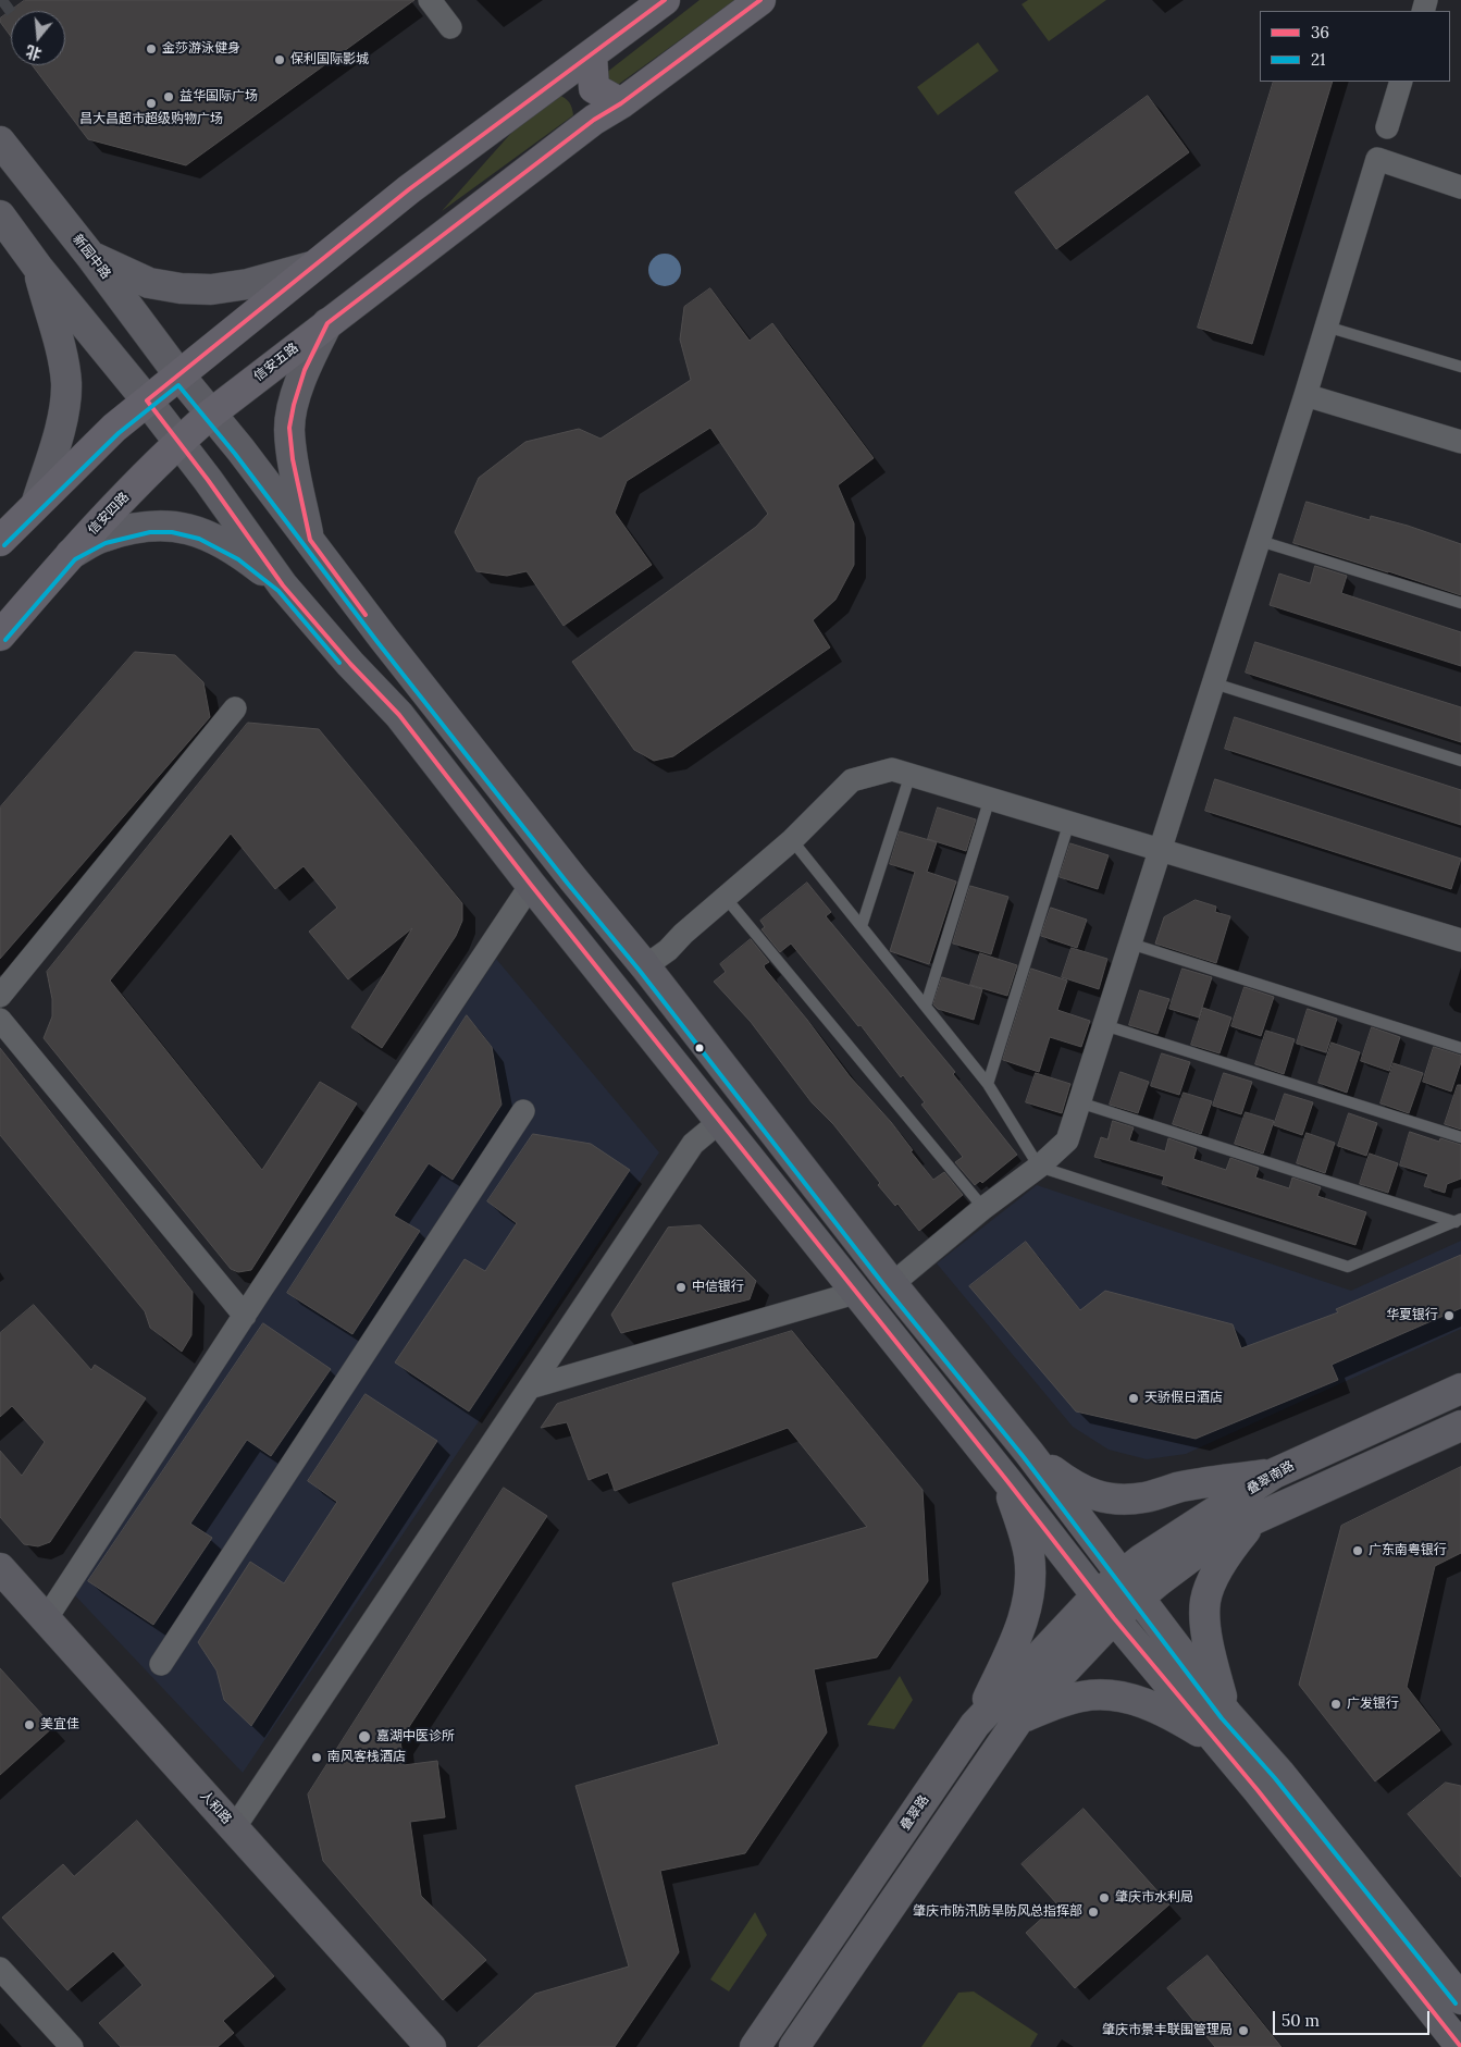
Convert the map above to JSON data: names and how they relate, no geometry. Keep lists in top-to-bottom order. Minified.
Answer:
{"streets":{"main road":["新园中路","信安五路","信安四路","叠翠南路","人和路","叠翠路"]},"crossings":[["新园中路","信安五路"],["信安五路","信安四路"],["叠翠南路","叠翠路"]],"places":["金莎游泳健身","保利国际影城","益华国际广场","昌大昌超市超级购物广场","中信银行","华夏银行","天骄假日酒店","广东南粤银行","广发银行","美宜佳","嘉湖中医诊所","南风客栈酒店","肇庆市水利局","肇庆市防汛防旱防风总指挥部","肇庆市景丰联围管理局"],"lines":["transit line 36","transit line 21"],"legend":["36","21"],"scale_bar":"50 m","north":"bottom"}
